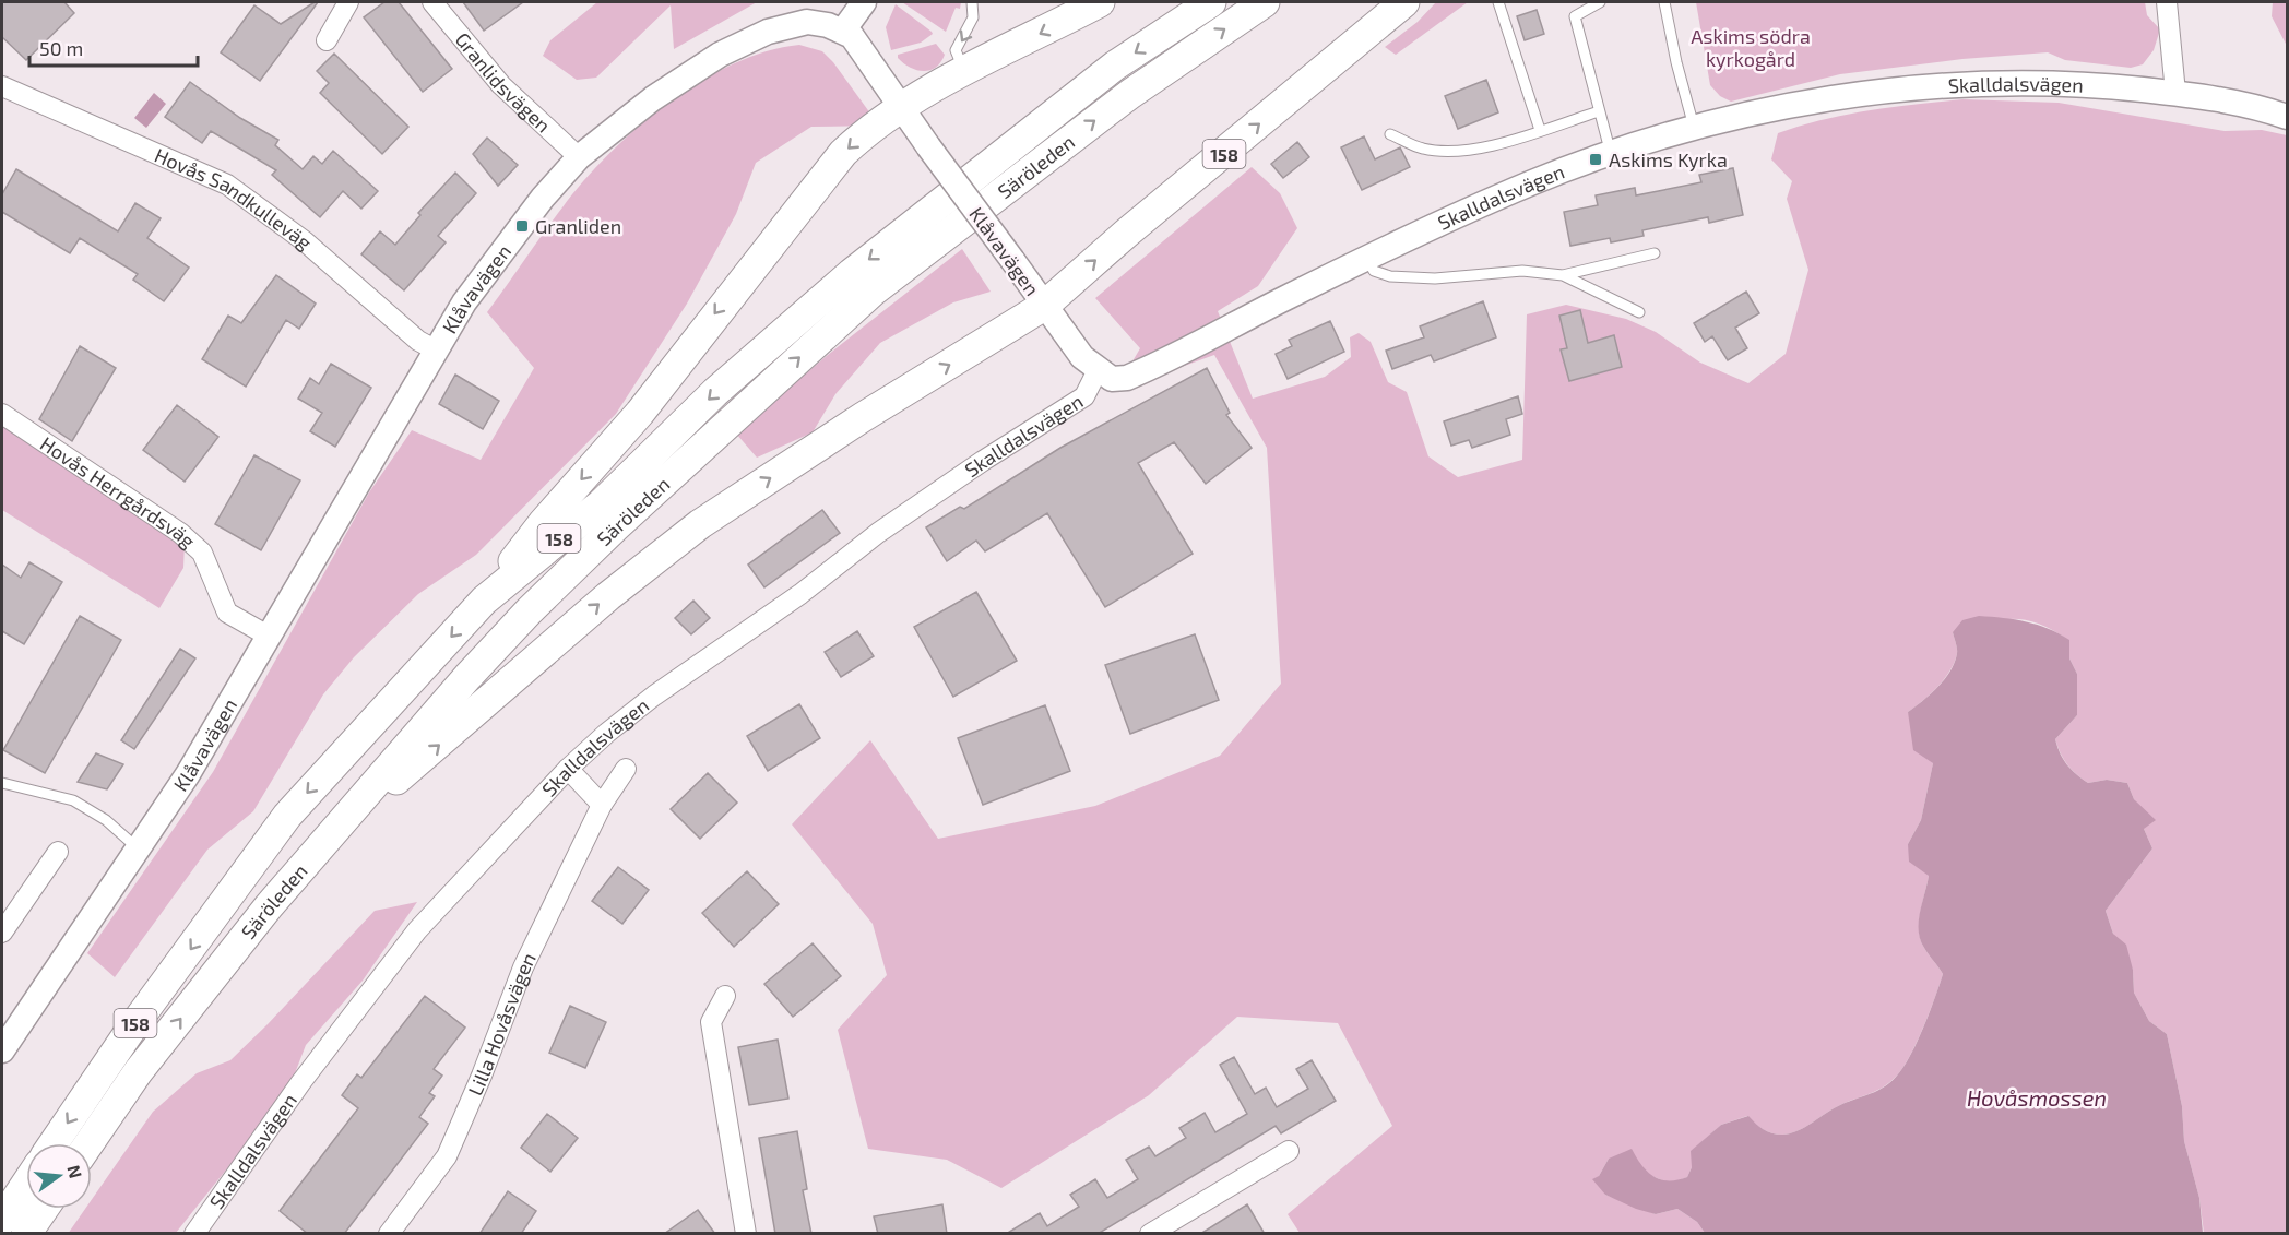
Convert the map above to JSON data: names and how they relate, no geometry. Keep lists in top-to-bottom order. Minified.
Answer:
{"streets":{"main road":["158","Säröleden"],"street":["Granlidsvägen","Skalldalsvägen","Hovås Sandkulleväg","Klåvavägen","Hovås Herrgårdsväg","Lilla Hovåsvägen"]},"crossings":[["Granlidsvägen","Klåvavägen"],["Skalldalsvägen","Klåvavägen"],["158","Säröleden"],["158","Klåvavägen"],["Hovås Sandkulleväg","Klåvavägen"],["Klåvavägen","Hovås Herrgårdsväg"]],"water":["Hovåsmossen"],"parks":["Askims södra kyrkogård"],"places":{"transit":["Askims Kyrka","Granliden"]},"scale_bar":"50 m","north":"right"}
